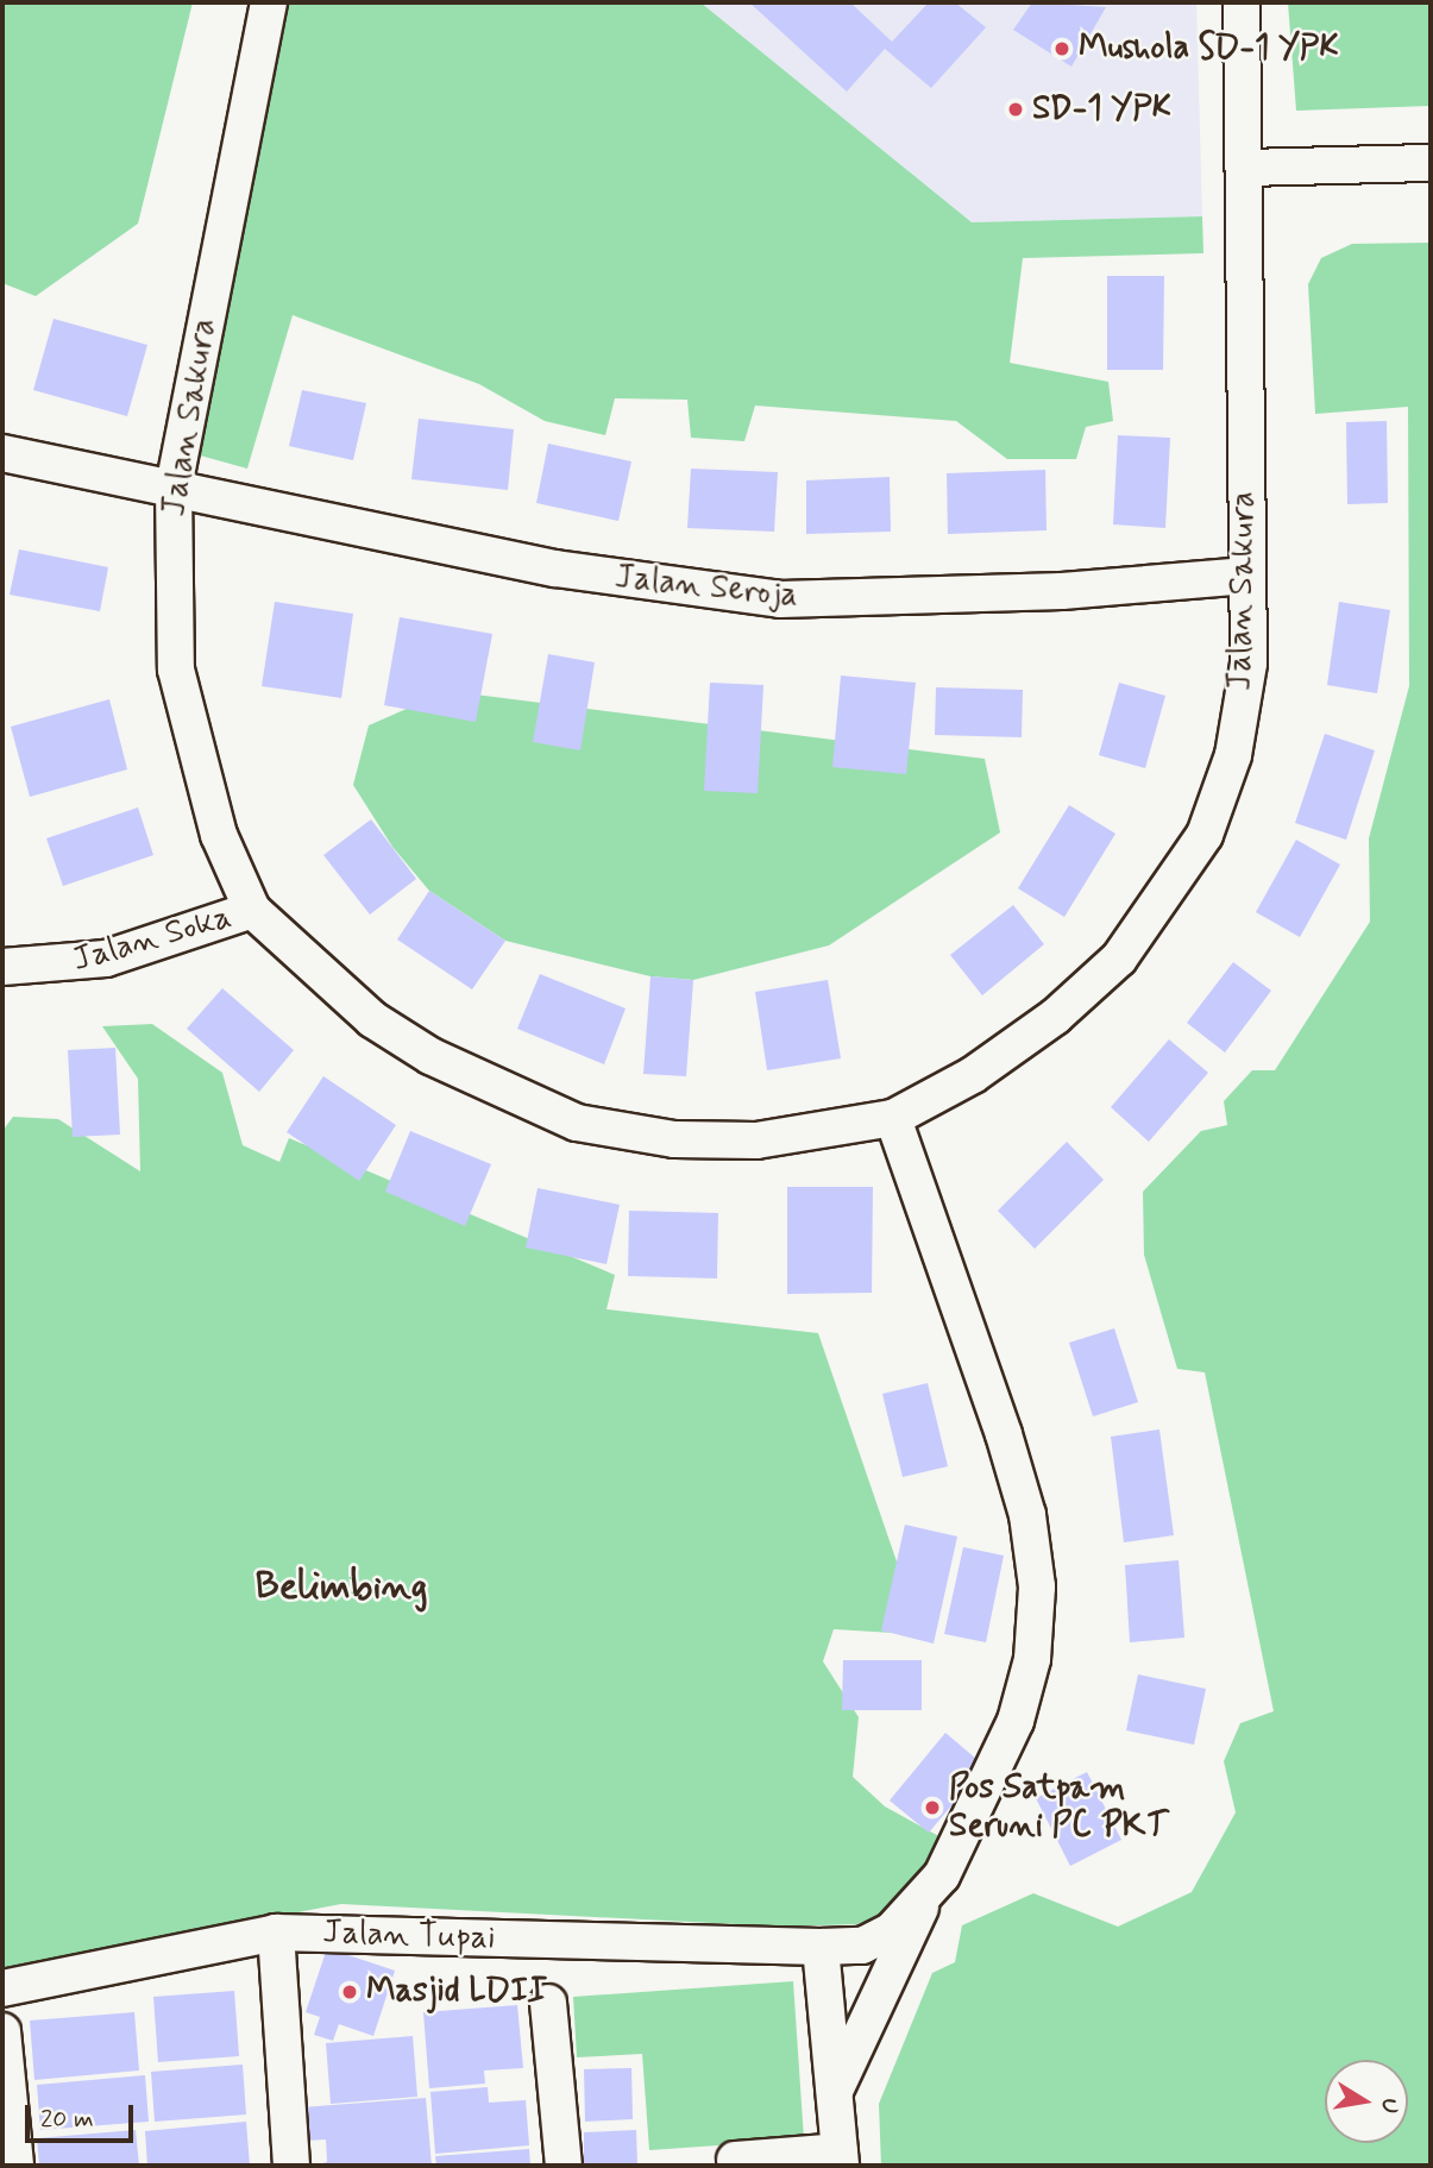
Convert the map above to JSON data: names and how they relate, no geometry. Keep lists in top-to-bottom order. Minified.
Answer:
{"streets":{"street":["Jalan Sakura","Jalan Seroja","Jalan Soka","Jalan Tupai"]},"crossings":[["Jalan Sakura","Jalan Seroja"],["Jalan Sakura","Jalan Soka"]],"districts":["Belimbing"],"places":["Mushola SD-1 YPK","SD-1 YPK","Pos Satpam Seruni PC PKT","Masjid LDII"],"scale_bar":"20 m","north":"right"}
